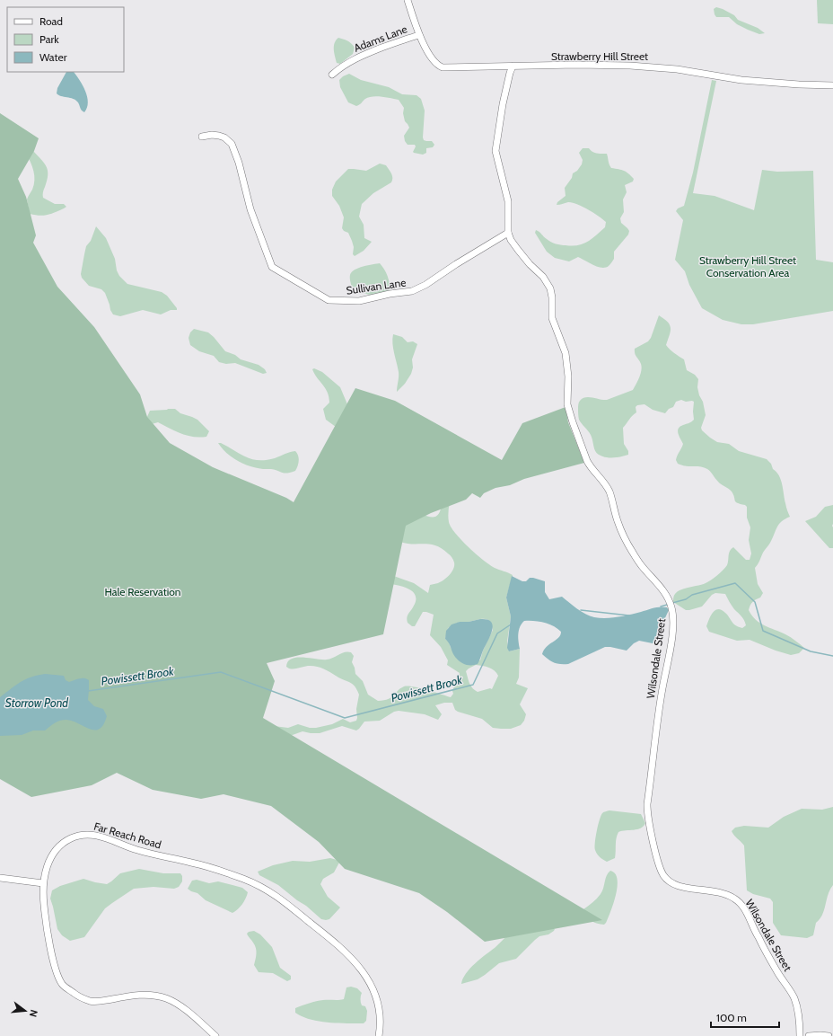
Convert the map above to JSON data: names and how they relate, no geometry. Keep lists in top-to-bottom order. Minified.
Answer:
{"streets":{"street":["Adams Lane","Strawberry Hill Street","Sullivan Lane","Wilsondale Street","Far Reach Road"]},"crossings":[["Adams Lane","Strawberry Hill Street"],["Strawberry Hill Street","Wilsondale Street"],["Sullivan Lane","Wilsondale Street"]],"water":["Powissett Brook","Storrow Pond"],"parks":["Strawberry Hill Street Conservation Area","Hale Reservation"],"legend":["Road","Park","Water"],"scale_bar":"100 m","north":"right"}
